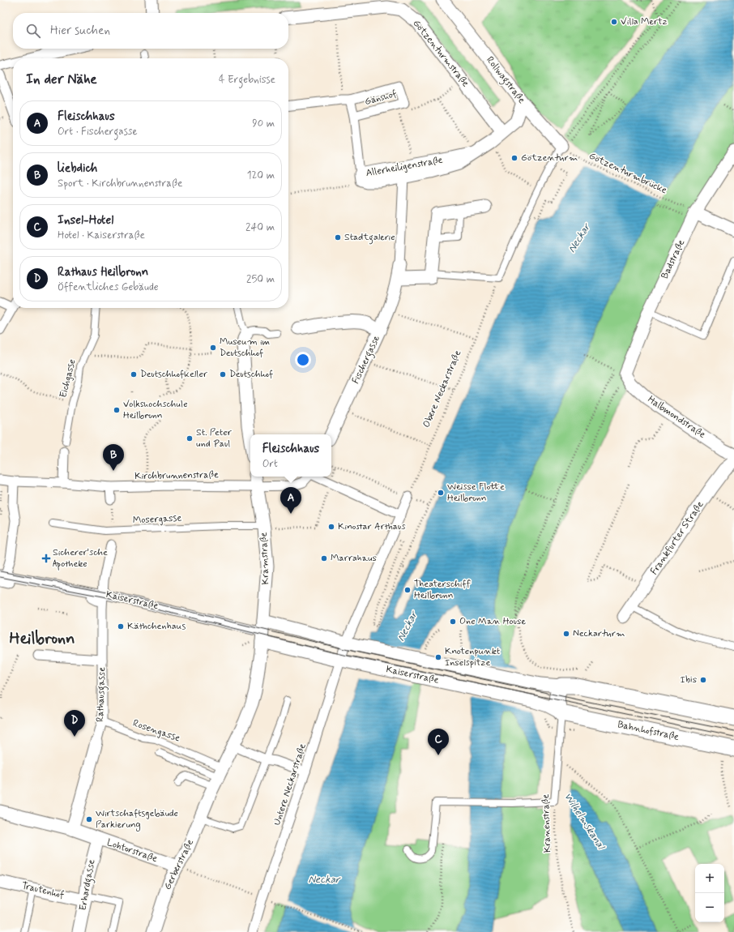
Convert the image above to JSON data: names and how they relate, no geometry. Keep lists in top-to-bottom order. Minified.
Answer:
{"streets":{"street":["Götzenturmstraße","Rollwagstraße","Gänshof","Allerheiligenstraße","Badstraße","Fischergasse","Halbmondstraße","Kirchbrunnenstraße","Frankfurter Straße","Kramstraße","Kaiserstraße","Rathausgasse","Bahnhofstraße","Untere Neckarstraße","Lohtorstraße","Gerberstraße","Erhardgasse","Trautenhof"],"lane":["Eichgasse","Mosergasse","Rosengasse","Kranenstraße"],"path":["Götzenturmbrücke","Obere Neckarstraße"]},"crossings":[["Götzenturmstraße","Allerheiligenstraße"],["Rollwagstraße","Allerheiligenstraße"],["Allerheiligenstraße","Fischergasse"],["Badstraße","Halbmondstraße"],["Kirchbrunnenstraße","Kramstraße"],["Mosergasse","Kramstraße"],["Kramstraße","Kaiserstraße"],["Kramstraße","Gerberstraße"],["Kaiserstraße","Rathausgasse"],["Kaiserstraße","Bahnhofstraße"],["Kaiserstraße","Untere Neckarstraße"],["Kaiserstraße","Kranenstraße"],["Kaiserstraße","Gerberstraße"],["Rathausgasse","Rosengasse"],["Rathausgasse","Lohtorstraße"],["Rosengasse","Gerberstraße"],["Bahnhofstraße","Kranenstraße"],["Lohtorstraße","Gerberstraße"],["Lohtorstraße","Erhardgasse"],["Erhardgasse","Trautenhof"]],"districts":["Heilbronn"],"water":["Neckar","Wilhelmskanal"],"places":{"other":["Villa Mertz","Götzenturm","Stadtgalerie","Museum im Deutschhof","Deutschhofkeller","Deutschhof","Volkshochschule Heilbronn","St. Peter und Paul","Weisse Flotte Heilbronn","Kinostar Arthaus","Marrahaus","Theaterschiff Heilbronn","One Man House","Käthchenhaus","Neckarturm","Knotenpunkt Inselspitze","Ibis","Wirtschaftsgebäude Parkierung"],"health":["Sicherer'sche Apotheke"]},"page":{"search":"Hier suchen","heading":["In der Nähe","4 Ergebnisse"],"list":[{"mark":"A","name":"Fleischhaus","note":"Ort · Fischergasse","value":"90 m"},{"mark":"B","name":"liebdich","note":"Sport · Kirchbrunnenstraße","value":"120 m"},{"mark":"C","name":"Insel-Hotel","note":"Hotel · Kaiserstraße","value":"240 m"},{"mark":"D","name":"Rathaus Heilbronn","note":"Öffentliches Gebäude","value":"250 m"}],"popup":["Fleischhaus","Ort"],"pins":["B","A","D","C"],"map_buttons":["+","−"]}}
